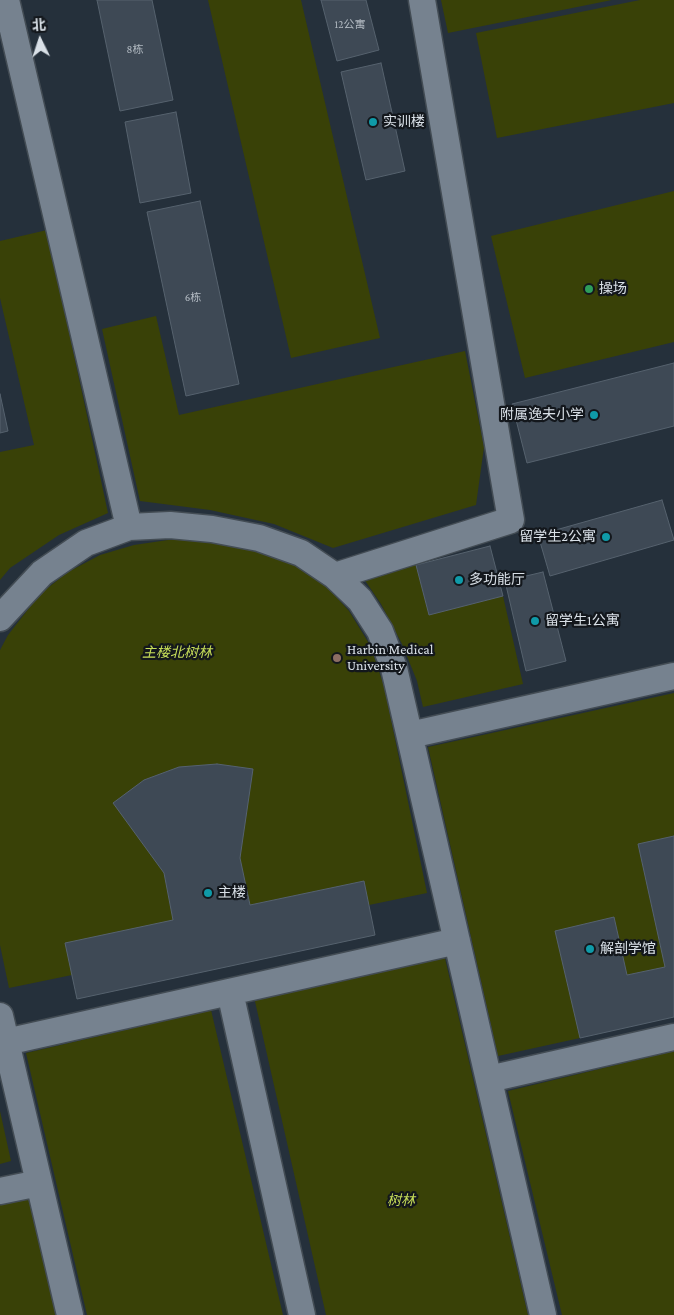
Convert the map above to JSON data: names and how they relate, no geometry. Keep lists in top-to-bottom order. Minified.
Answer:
{"parks":["主楼北树林","树林"],"places":["实训楼","操场","附属逸夫小学","留学生2公寓","多功能厅","留学生1公寓","Harbin Medical University","主楼","解剖学馆"],"house_numbers":["12公寓","8栋","6栋"],"north":"top"}
